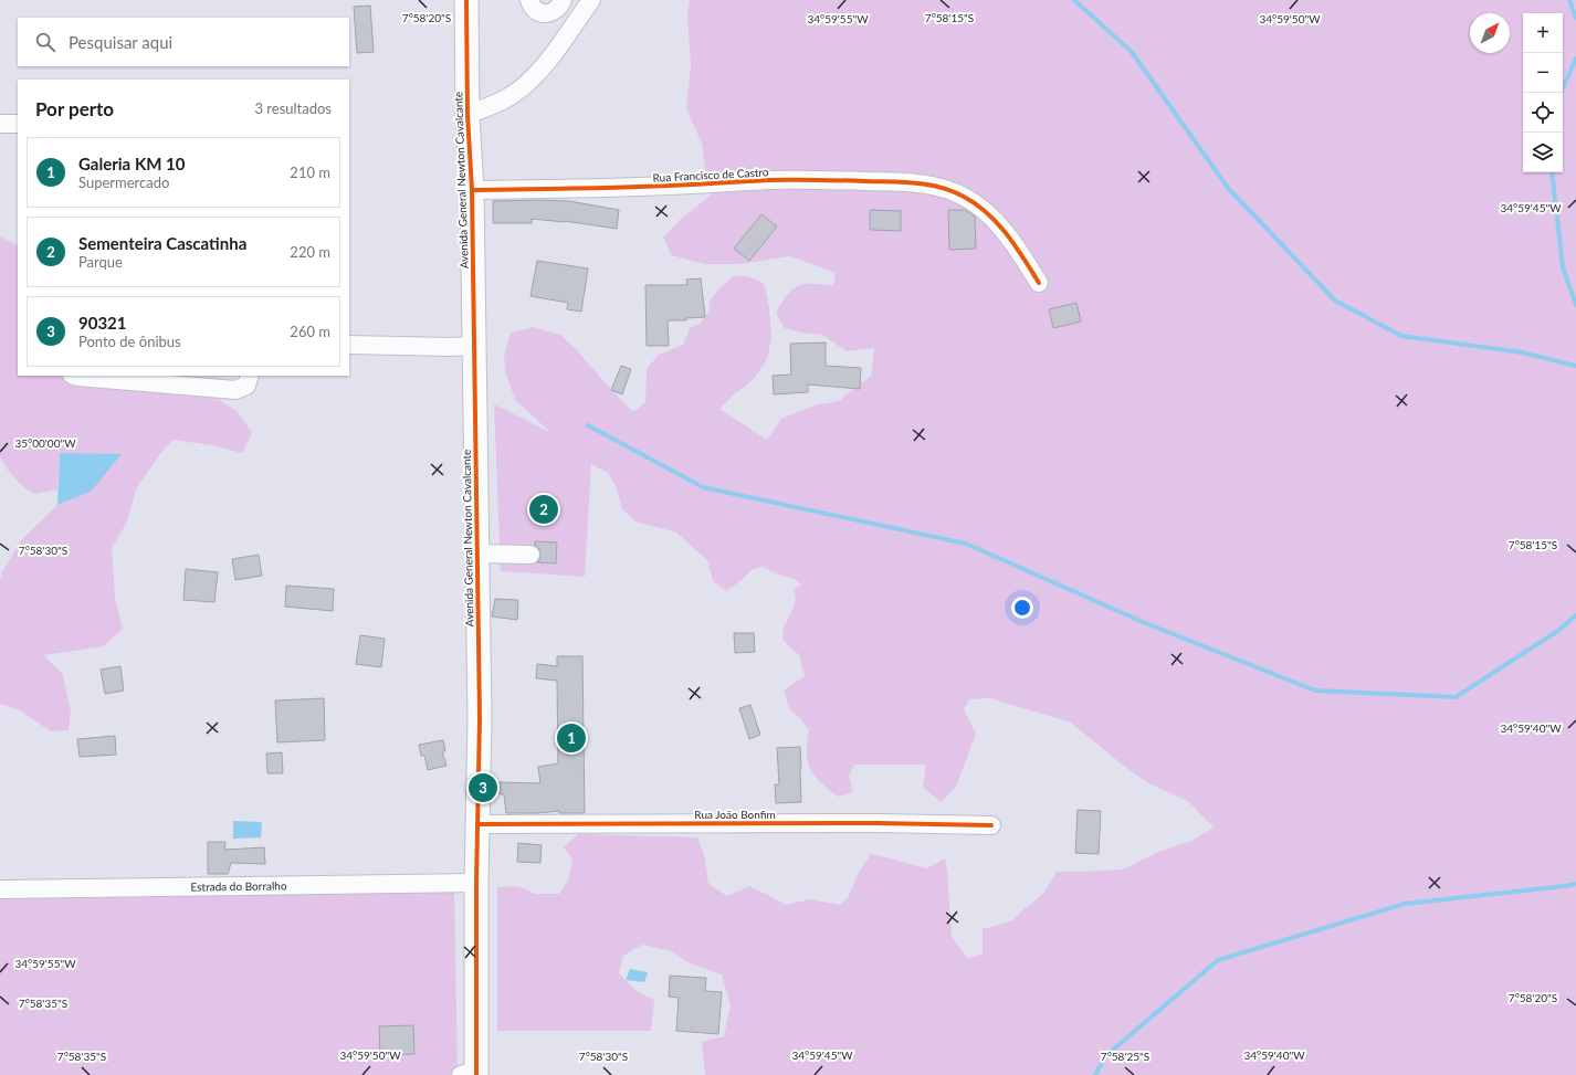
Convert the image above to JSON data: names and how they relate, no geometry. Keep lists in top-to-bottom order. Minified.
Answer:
{"streets":{"main road":["Avenida General Newton Cavalcante"],"street":["Rua Francisco de Castro","Rua João Bonfim","Estrada do Borralho"]},"crossings":[["Rua Francisco de Castro","Avenida General Newton Cavalcante"],["Avenida General Newton Cavalcante","Rua João Bonfim"],["Avenida General Newton Cavalcante","Estrada do Borralho"]],"north":"top right","page":{"map_buttons":["+","−"],"search":"Pesquisar aqui","heading":["Por perto","3 resultados"],"list":[{"mark":"1","name":"Galeria KM 10","note":"Supermercado","value":"210 m"},{"mark":"2","name":"Sementeira Cascatinha","note":"Parque","value":"220 m"},{"mark":"3","name":"90321","note":"Ponto de ônibus","value":"260 m"}],"pins":["2","1","3"]},"coordinates":["7°58'20\"S","7°58'15\"S","34°59'55\"W","34°59'50\"W","34°59'45\"W","35°00'00\"W","7°58'30\"S","34°59'40\"W","7°58'35\"S","7°58'25\"S"]}
